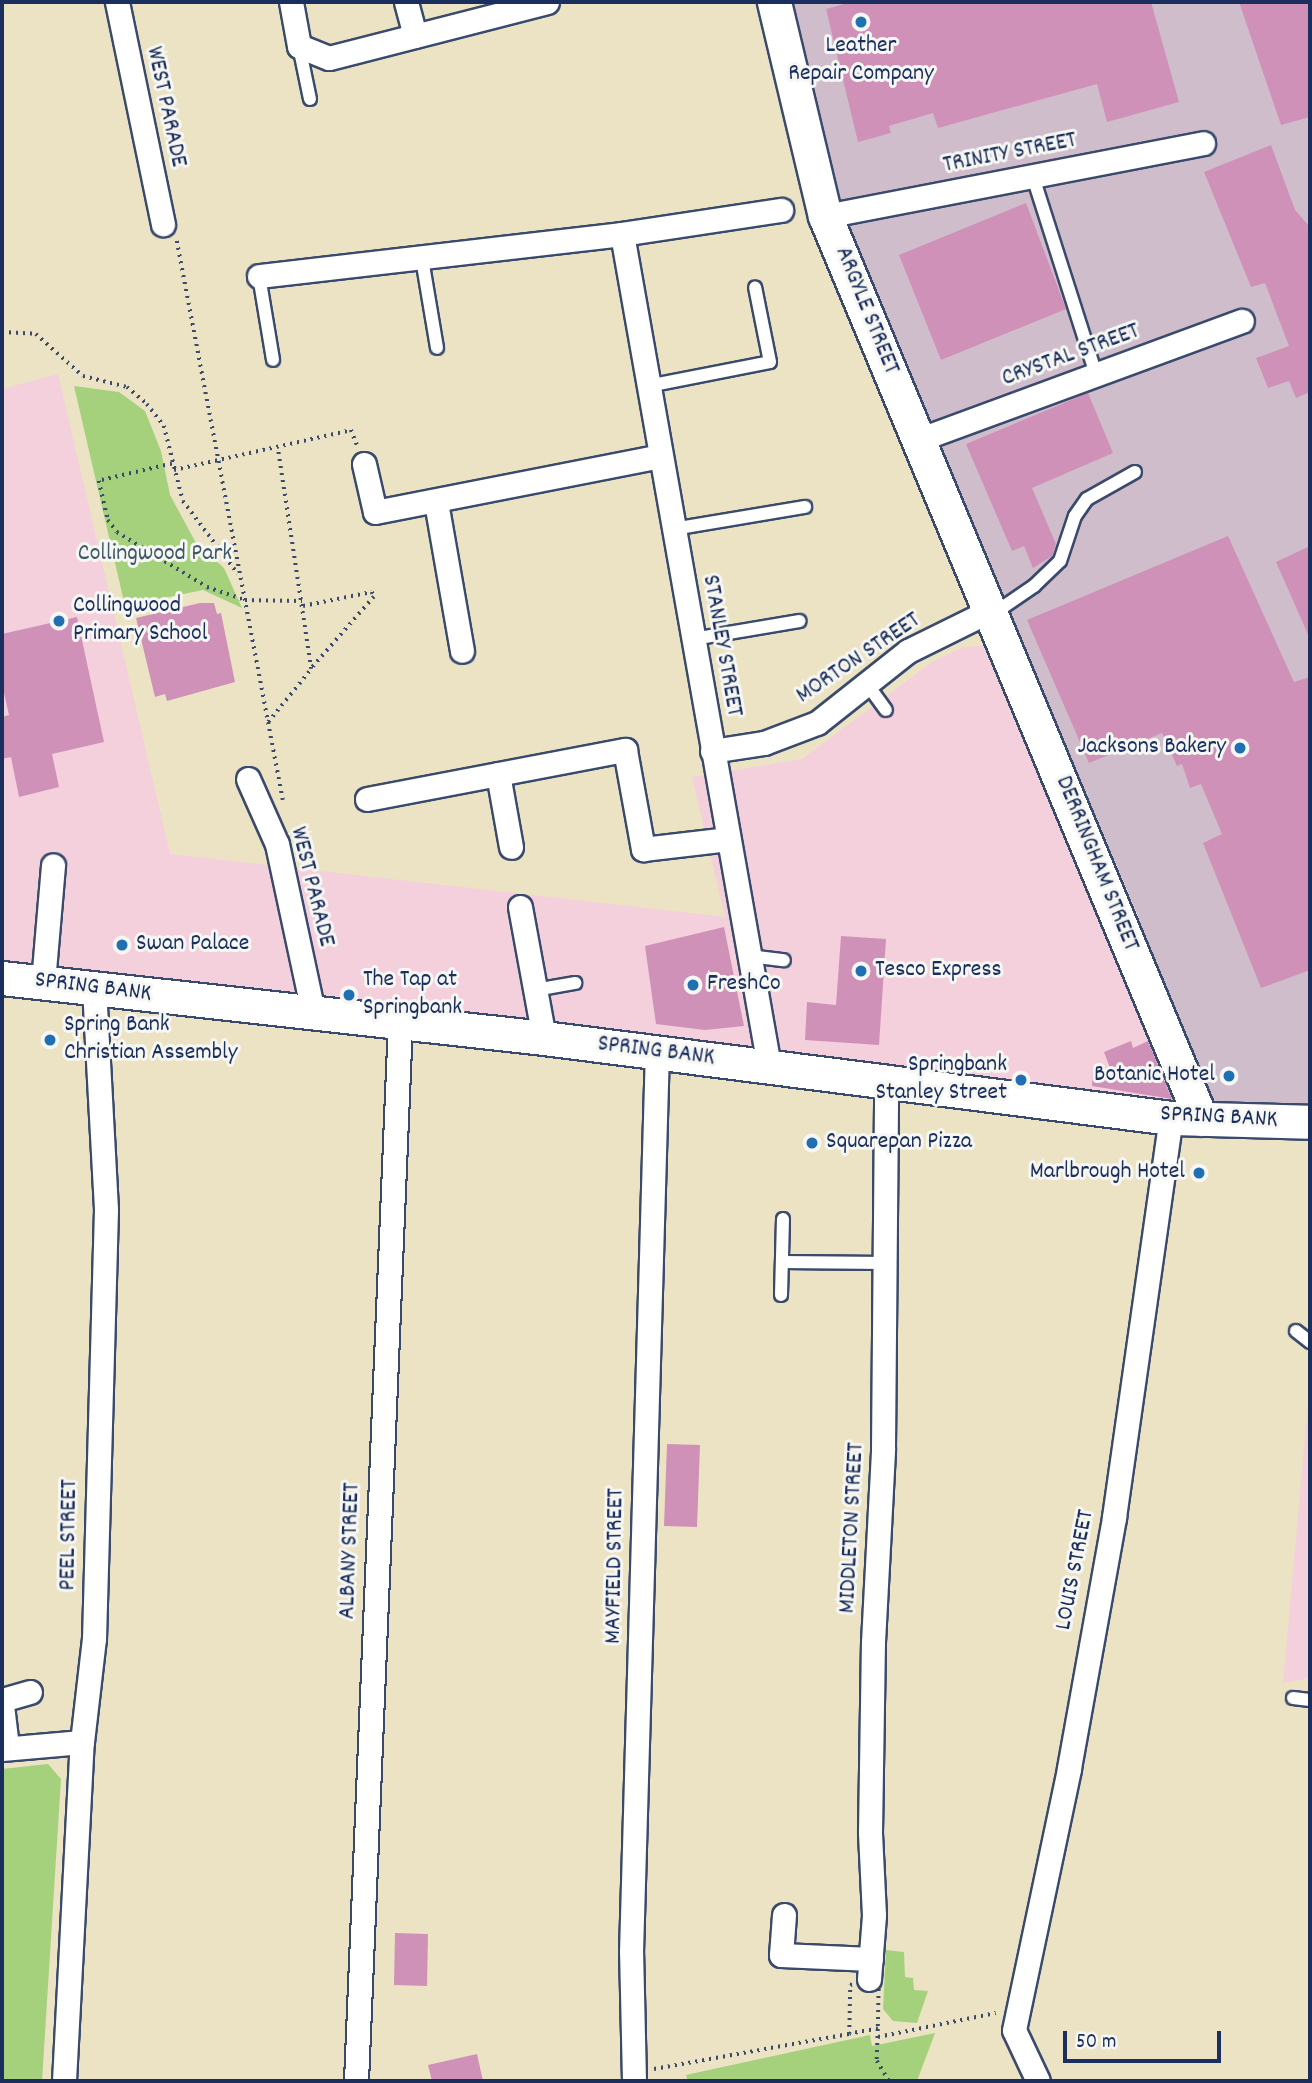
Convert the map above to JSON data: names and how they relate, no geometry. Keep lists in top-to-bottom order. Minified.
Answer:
{"streets":{"street":["WEST PARADE","TRINITY STREET","ARGYLE STREET","CRYSTAL STREET","STANLEY STREET","MORTON STREET","DERRINGHAM STREET","SPRING BANK","MIDDLETON STREET","PEEL STREET","ALBANY STREET","MAYFIELD STREET","LOUIS STREET"]},"crossings":[["WEST PARADE","SPRING BANK"],["TRINITY STREET","ARGYLE STREET"],["ARGYLE STREET","CRYSTAL STREET"],["ARGYLE STREET","MORTON STREET"],["ARGYLE STREET","DERRINGHAM STREET"],["STANLEY STREET","MORTON STREET"],["STANLEY STREET","SPRING BANK"],["MORTON STREET","DERRINGHAM STREET"],["DERRINGHAM STREET","SPRING BANK"],["DERRINGHAM STREET","LOUIS STREET"],["SPRING BANK","MIDDLETON STREET"],["SPRING BANK","PEEL STREET"],["SPRING BANK","ALBANY STREET"],["SPRING BANK","MAYFIELD STREET"],["SPRING BANK","LOUIS STREET"]],"parks":["Collingwood Park"],"places":["Leather Repair Company","Collingwood Primary School","Jacksons Bakery","Swan Palace","Tesco Express","FreshCo","The Tap at Springbank","Spring Bank Christian Assembly","Botanic Hotel","Springbank Stanley Street","Squarepan Pizza","Marlbrough Hotel"],"scale_bar":"50 m"}
